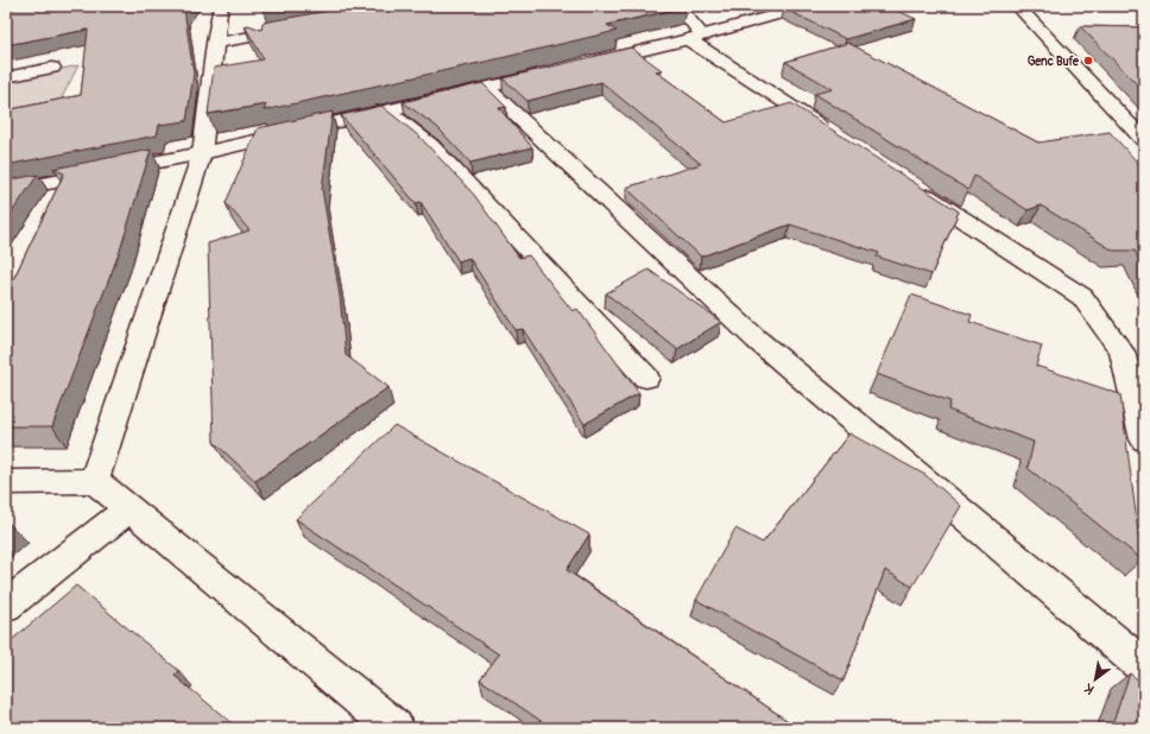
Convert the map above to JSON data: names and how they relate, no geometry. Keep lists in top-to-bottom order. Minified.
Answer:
{"places":["Genc Bufe"],"north":"bottom left"}
